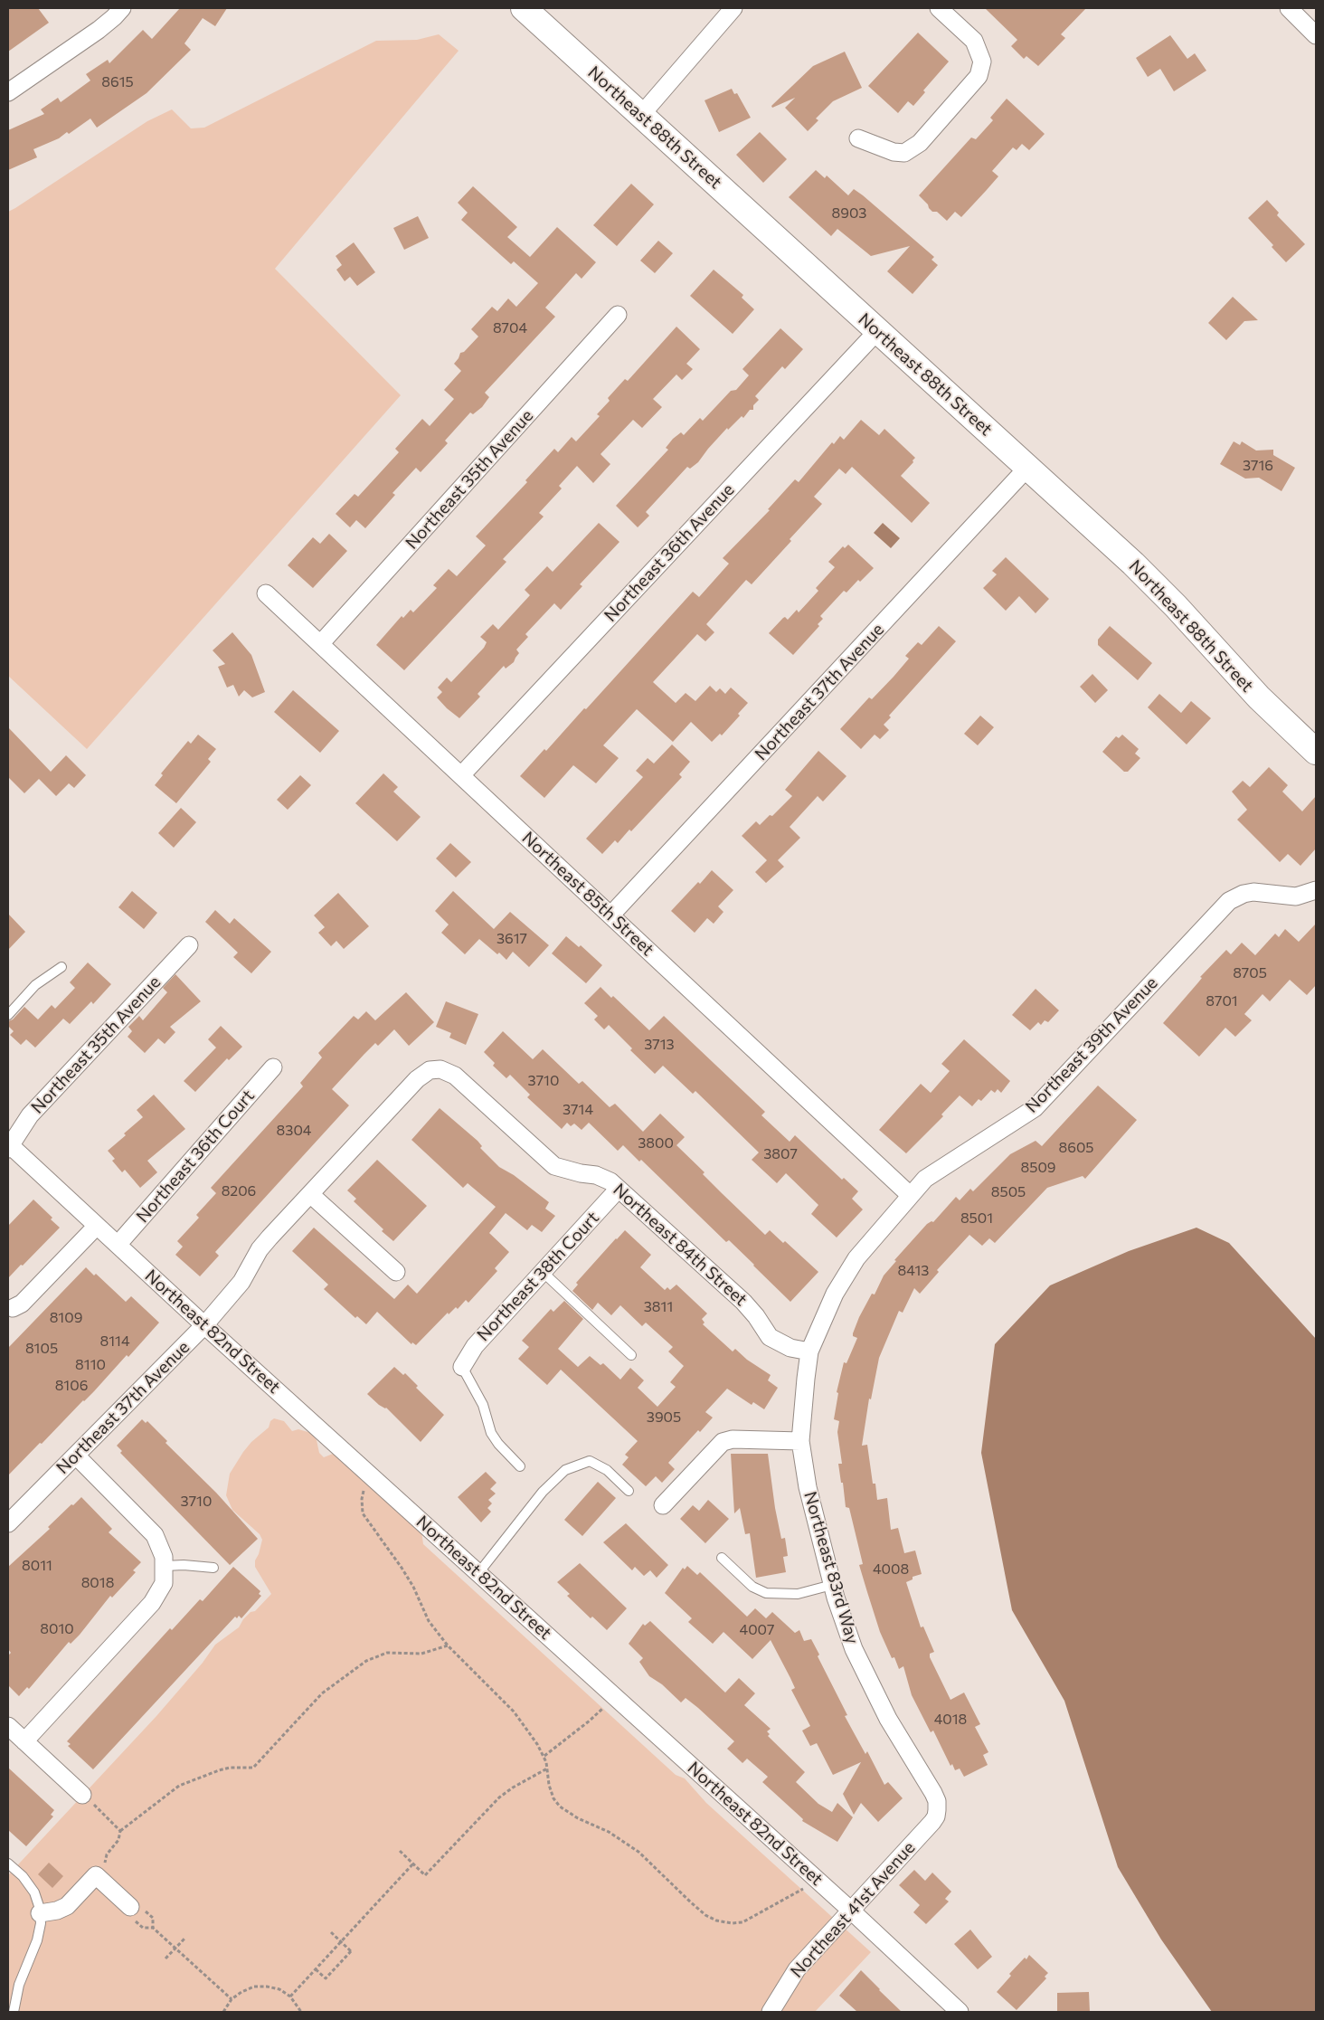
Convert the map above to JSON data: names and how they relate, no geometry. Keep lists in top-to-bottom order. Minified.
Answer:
{"streets":{"street":["Northeast 88th Street","Northeast 35th Avenue","Northeast 36th Avenue","Northeast 37th Avenue","Northeast 85th Street","Northeast 39th Avenue","Northeast 36th Court","Northeast 84th Street","Northeast 38th Court","Northeast 82nd Street","Northeast 83rd Way","Northeast 41st Avenue"]},"crossings":[["Northeast 88th Street","Northeast 36th Avenue"],["Northeast 88th Street","Northeast 37th Avenue"],["Northeast 35th Avenue","Northeast 85th Street"],["Northeast 35th Avenue","Northeast 82nd Street"],["Northeast 36th Avenue","Northeast 85th Street"],["Northeast 37th Avenue","Northeast 85th Street"],["Northeast 37th Avenue","Northeast 84th Street"],["Northeast 37th Avenue","Northeast 82nd Street"],["Northeast 85th Street","Northeast 39th Avenue"],["Northeast 39th Avenue","Northeast 84th Street"],["Northeast 39th Avenue","Northeast 83rd Way"],["Northeast 36th Court","Northeast 82nd Street"],["Northeast 84th Street","Northeast 38th Court"],["Northeast 84th Street","Northeast 83rd Way"],["Northeast 82nd Street","Northeast 41st Avenue"],["Northeast 83rd Way","Northeast 41st Avenue"]],"house_numbers":["8615","8903","8704","3716","3617","8705","8701","3713","3710","3714","8304","3800","8605","3807","8509","8206","8505","8501","8413","3811","8109","8114","8105","8110","8106","3905","3710","8011","4008","8018","8010","4007","4018"]}
